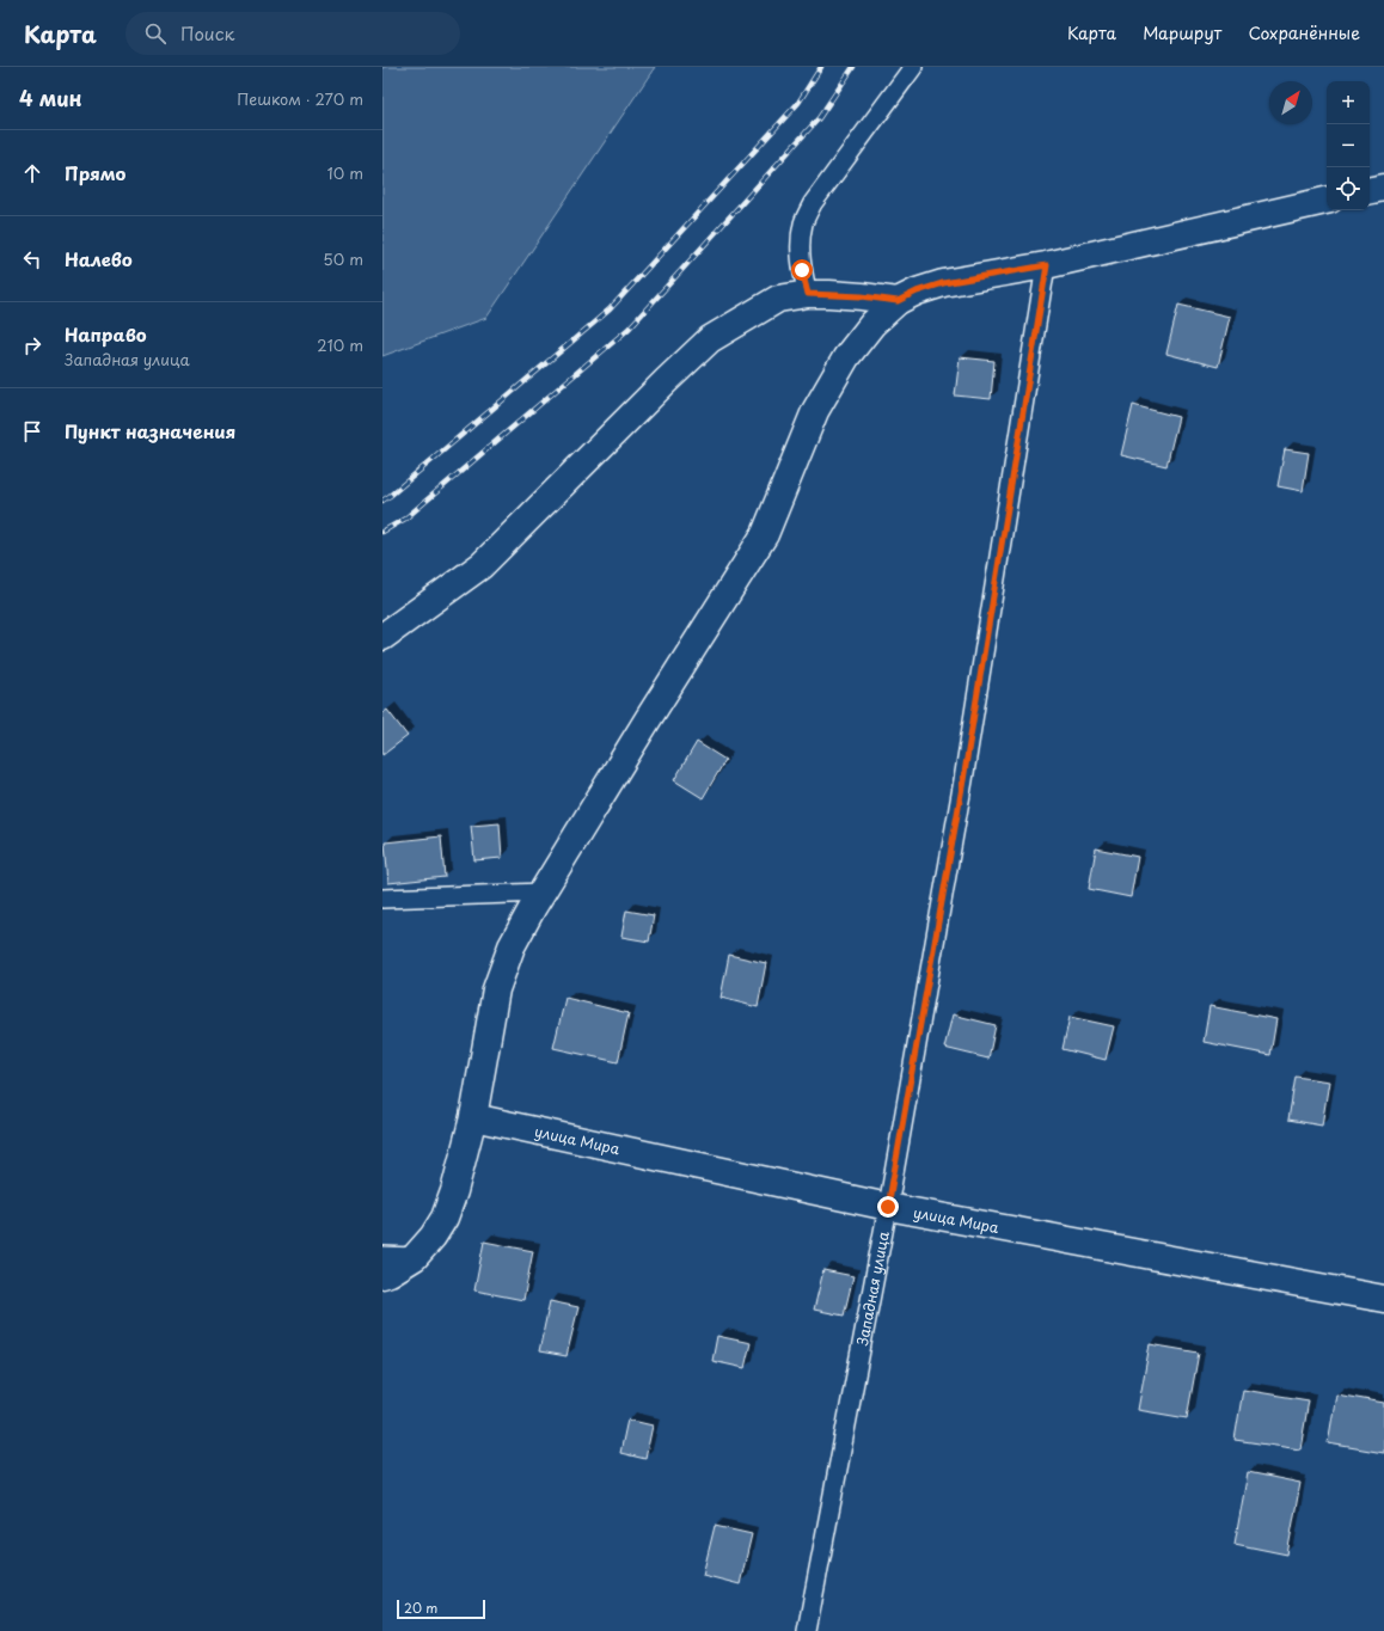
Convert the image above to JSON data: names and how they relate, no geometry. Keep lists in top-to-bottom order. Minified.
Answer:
{"streets":{"street":["улица Мира"],"lane":["Западная улица"]},"crossings":[["улица Мира","Западная улица"]],"scale_bar":"20 m","north":"top right","page":{"header":"Карта","search":"Поиск","nav":["Карта","Маршрут","Сохранённые"],"heading":["4 мин","Пешком · 270 m"],"map_buttons":["+","−"],"list":[["Прямо","10 m"],["Налево","50 m"],["Направо","Западная улица","210 m"],"Пункт назначения"],"scale":"20 m"}}
